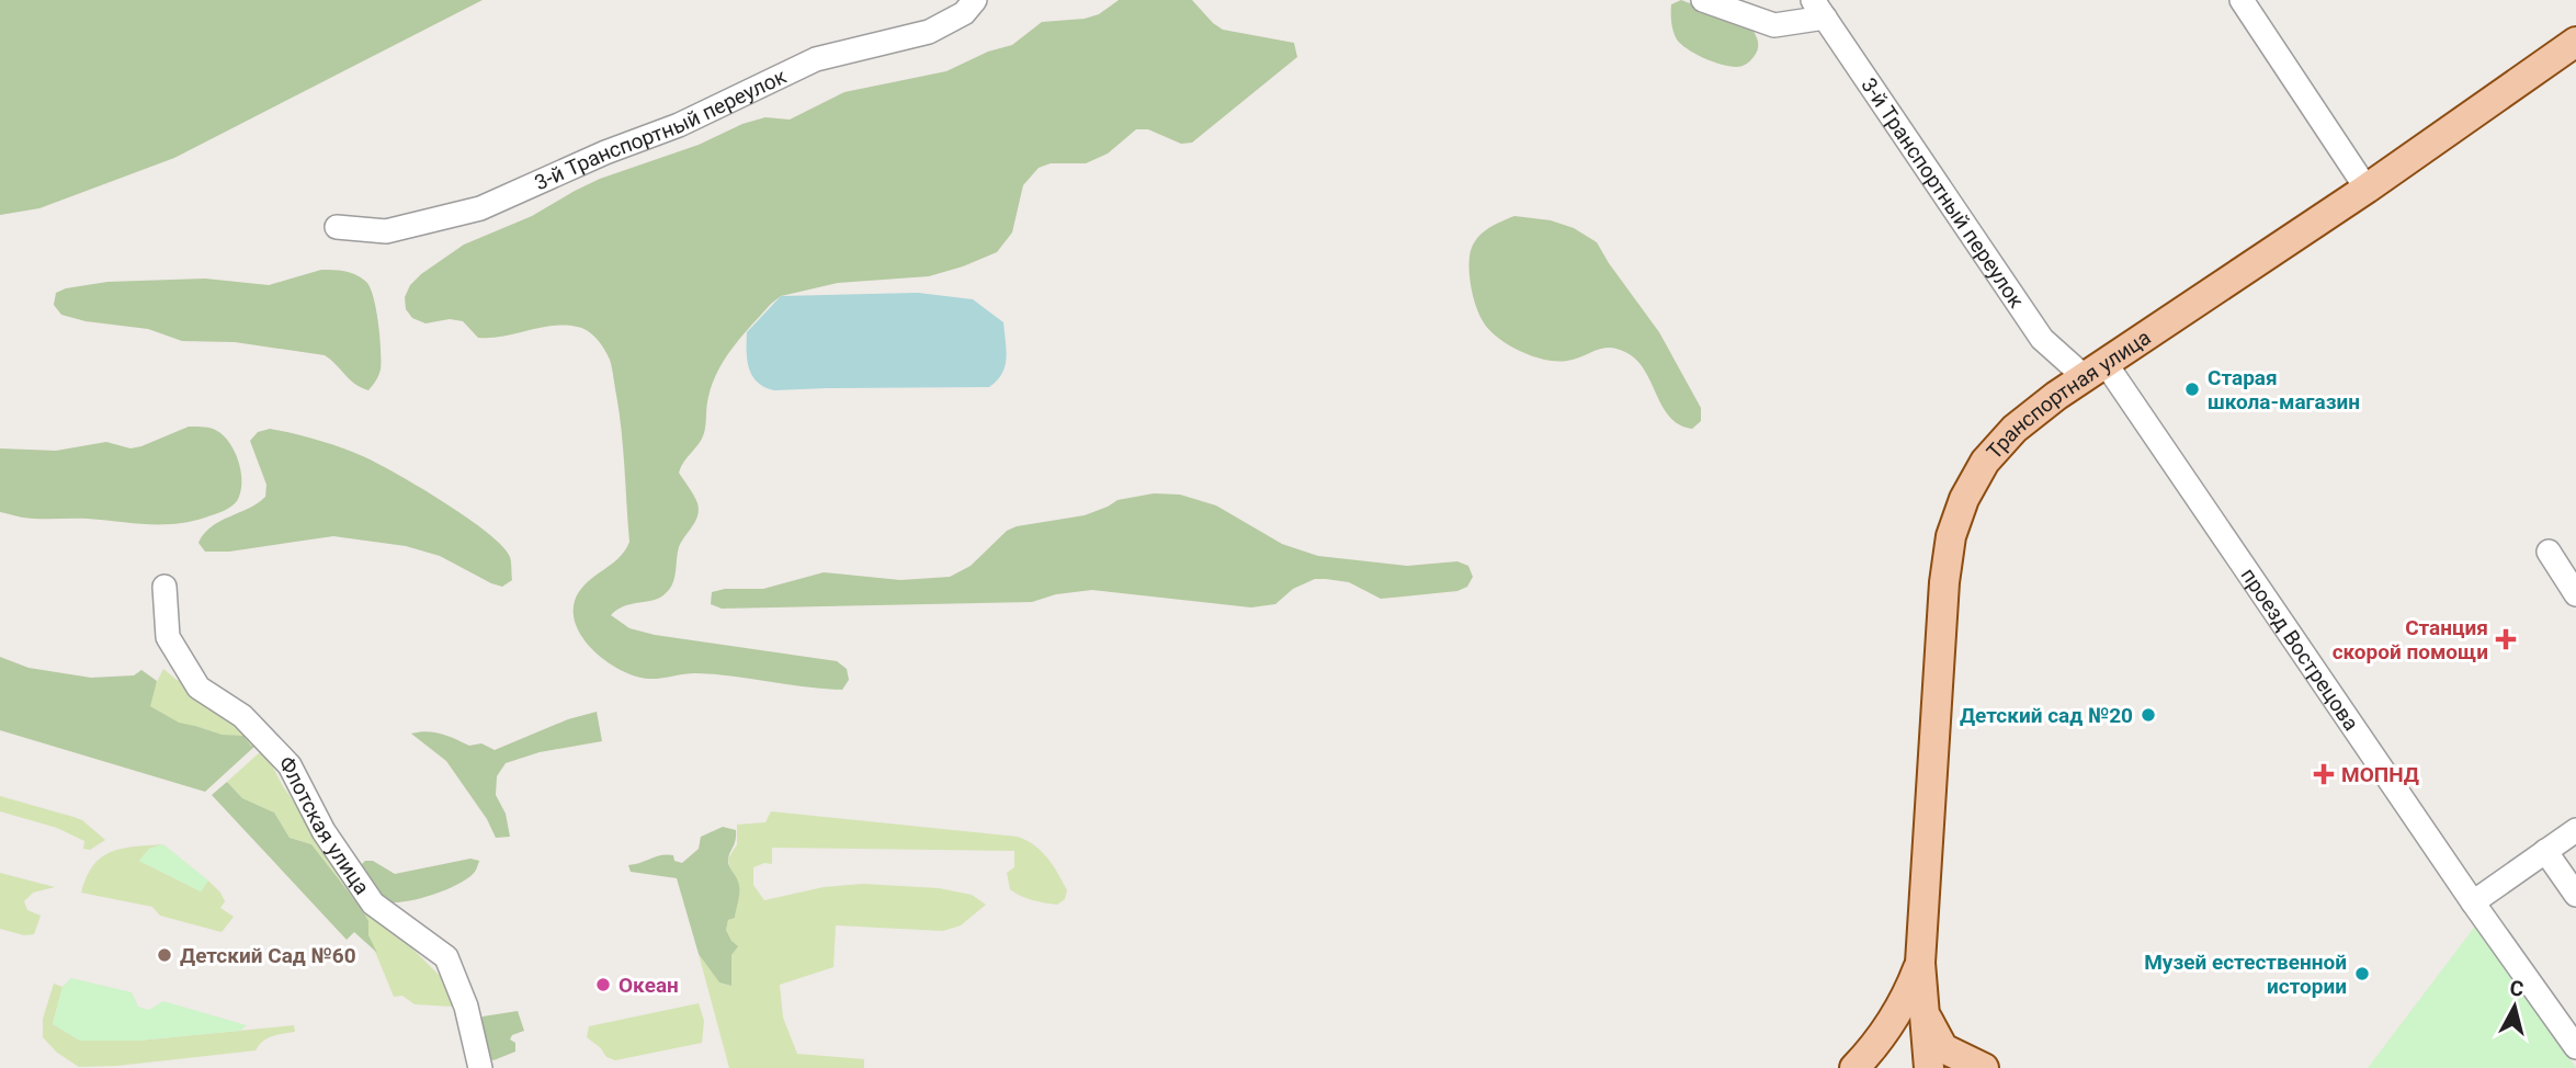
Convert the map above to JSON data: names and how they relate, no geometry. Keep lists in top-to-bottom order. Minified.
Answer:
{"streets":{"main road":["Транспортная улица"],"street":["3-й Транспортный переулок","проезд Вострецова","Флотская улица"]},"crossings":[["3-й Транспортный переулок","Транспортная улица"],["3-й Транспортный переулок","проезд Вострецова"],["Транспортная улица","проезд Вострецова"]],"places":{"other":["Старая школа-магазин","Детский сад №20","Детский Сад №60","Музей естественной истории","Океан"],"health":["Станция скорой помощи","МОПНД"]},"north":"top"}
